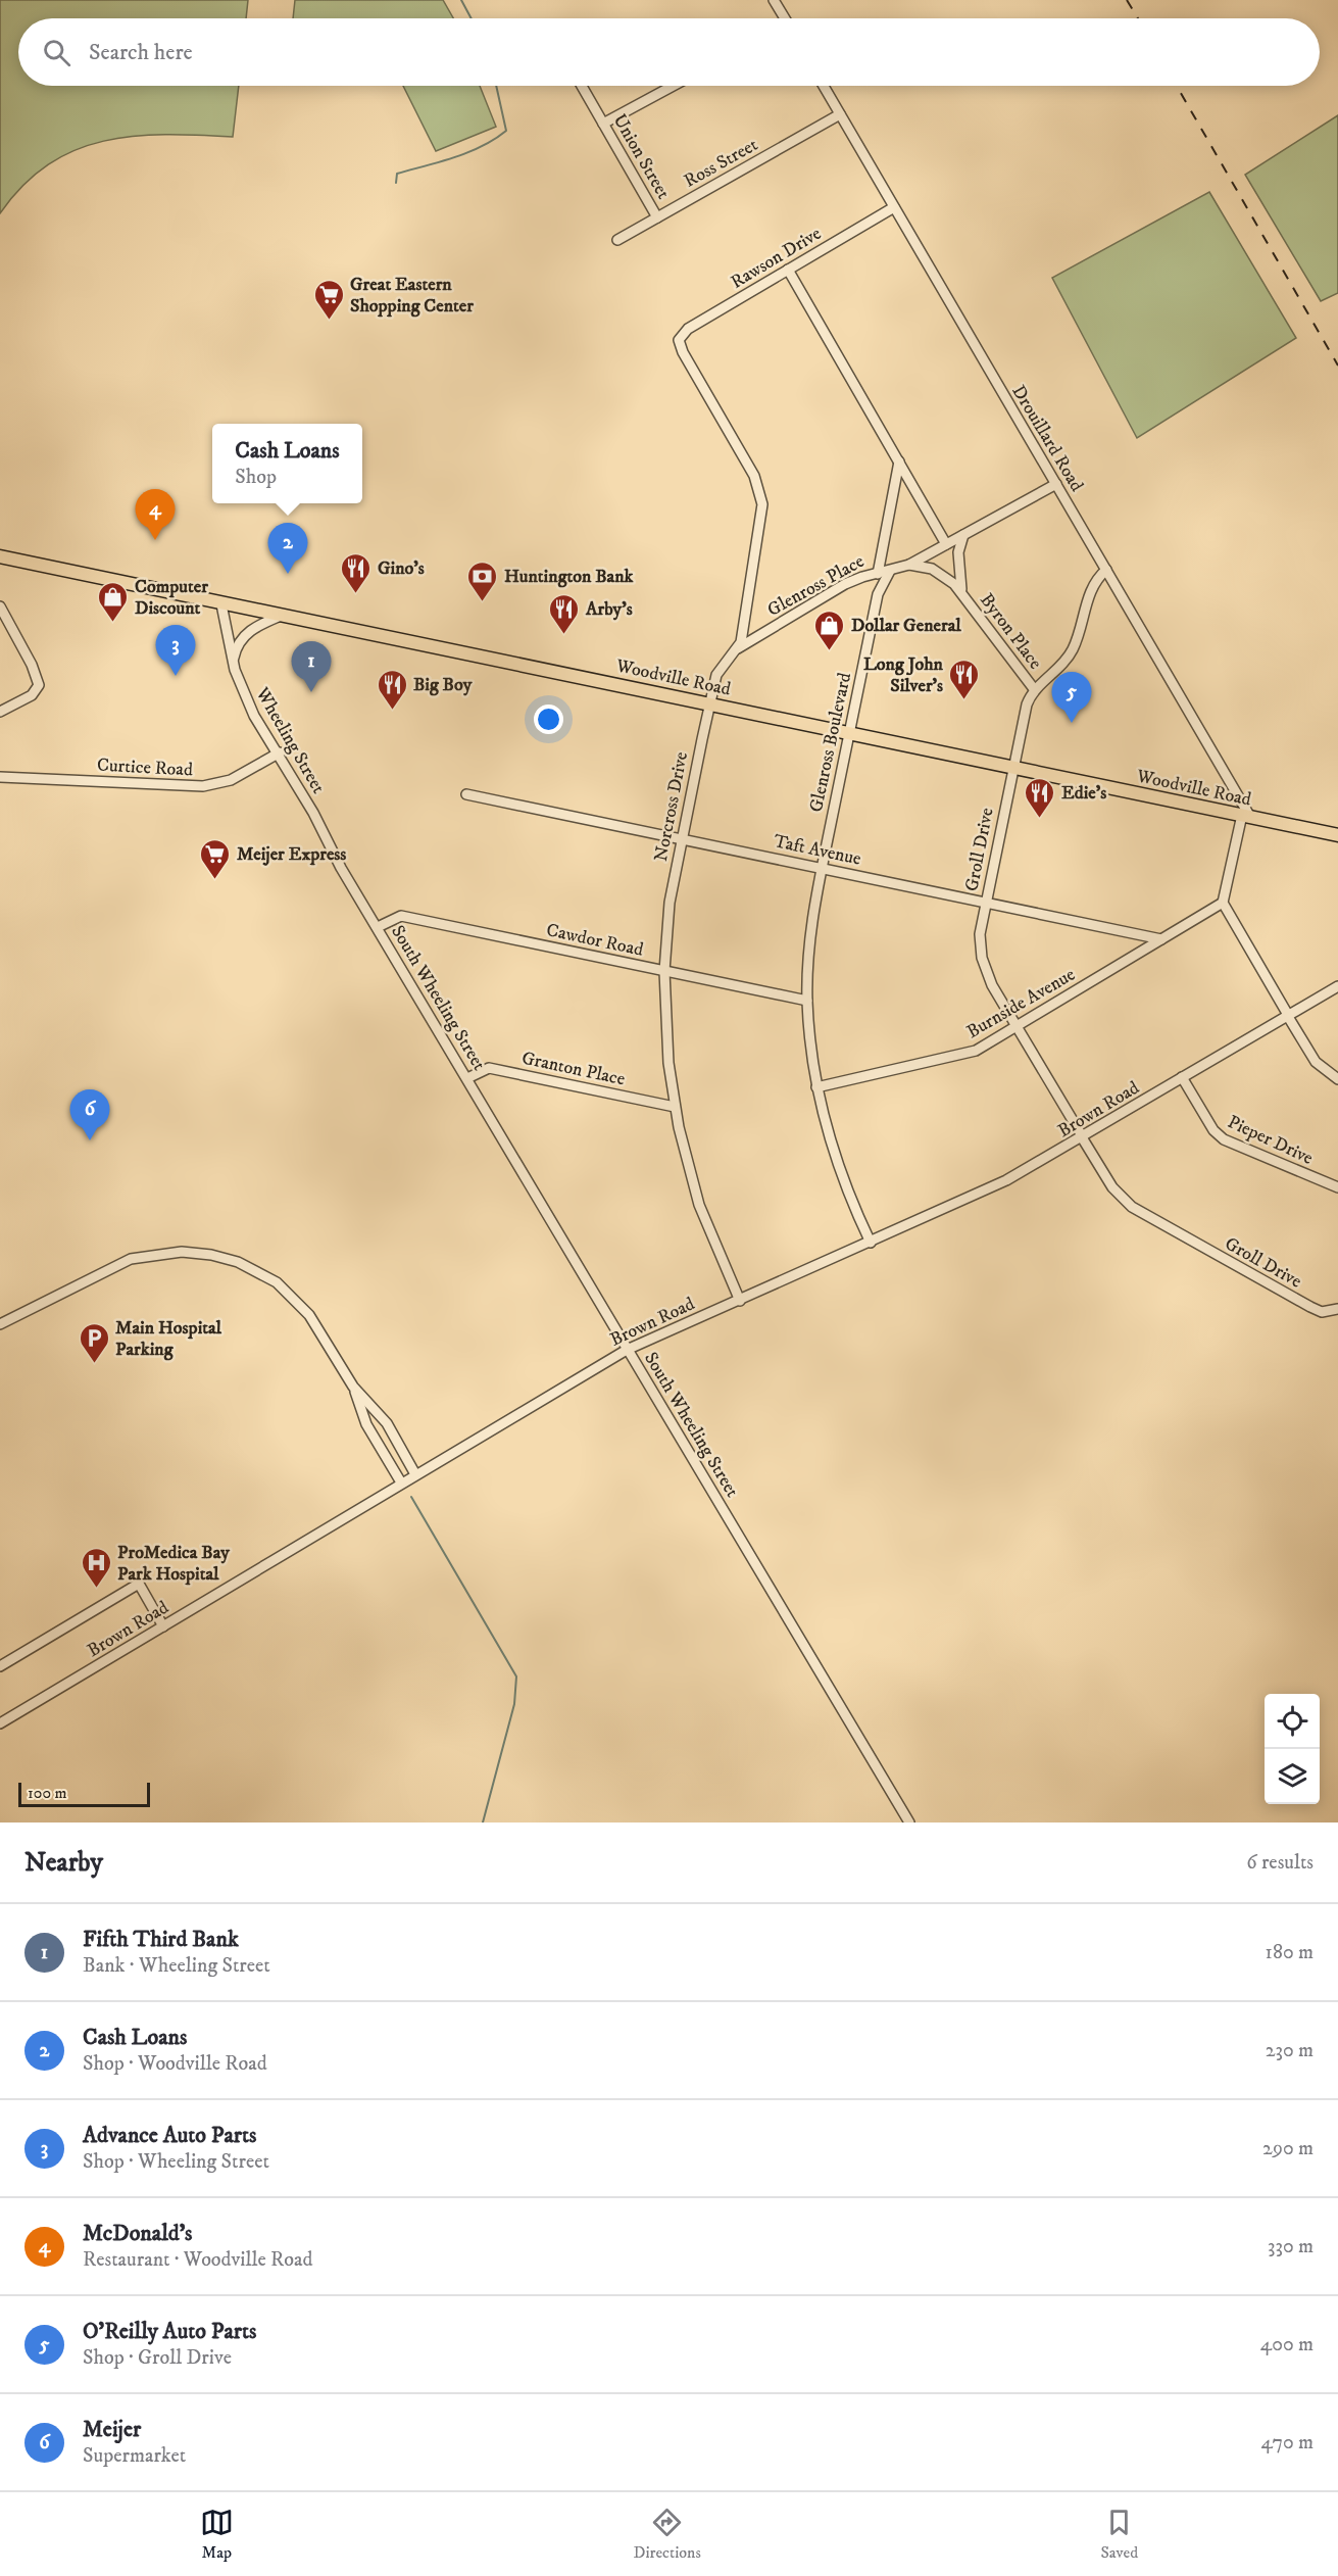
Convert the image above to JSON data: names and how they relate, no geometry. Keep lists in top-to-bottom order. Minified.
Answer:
{"streets":{"main road":["Woodville Road"],"street":["Union Street","Ross Street","Rawson Drive","Drouillard Road","Glenross Place","Byron Place","Wheeling Street","Glenross Boulevard","Curtice Road","Norcross Drive","Taft Avenue","Groll Drive","Cawdor Road","South Wheeling Street","Burnside Avenue","Granton Place","Brown Road","Pieper Drive"]},"crossings":[["Union Street","Ross Street"],["Ross Street","Drouillard Road"],["Rawson Drive","Drouillard Road"],["Rawson Drive","Norcross Drive"],["Drouillard Road","Woodville Road"],["Drouillard Road","Groll Drive"],["Glenross Place","Norcross Drive"],["Byron Place","Groll Drive"],["Woodville Road","Wheeling Street"],["Woodville Road","Glenross Boulevard"],["Woodville Road","Norcross Drive"],["Woodville Road","Groll Drive"],["Wheeling Street","Curtice Road"],["Wheeling Street","South Wheeling Street"],["Glenross Boulevard","Taft Avenue"],["Glenross Boulevard","Cawdor Road"],["Glenross Boulevard","Burnside Avenue"],["Glenross Boulevard","Brown Road"],["Norcross Drive","Taft Avenue"],["Norcross Drive","Cawdor Road"],["Norcross Drive","Granton Place"],["Norcross Drive","Brown Road"],["Taft Avenue","Groll Drive"],["Taft Avenue","Burnside Avenue"],["Groll Drive","Burnside Avenue"],["Groll Drive","Brown Road"],["Cawdor Road","South Wheeling Street"],["South Wheeling Street","Granton Place"],["South Wheeling Street","Brown Road"],["Brown Road","Pieper Drive"]],"places":{"supermarket":["Great Eastern Shopping Center","Meijer Express"],"restaurant":["Gino's","Arby's","Long John Silver's","Big Boy","Edie's"],"bank":["Huntington Bank"],"shop":["Computer Discount","Dollar General"],"parking":["Main Hospital Parking"],"hospital":["ProMedica Bay Park Hospital"]},"scale_bar":"100 m","page":{"search":"Search here","popup":["Cash Loans","Shop"],"pins":["4","2","3","1","5","6"],"scale":"100 m","heading":["Nearby","6 results"],"list":[{"mark":"1","name":"Fifth Third Bank","note":"Bank · Wheeling Street","value":"180 m"},{"mark":"2","name":"Cash Loans","note":"Shop · Woodville Road","value":"230 m"},{"mark":"3","name":"Advance Auto Parts","note":"Shop · Wheeling Street","value":"290 m"},{"mark":"4","name":"McDonald's","note":"Restaurant · Woodville Road","value":"330 m"},{"mark":"5","name":"O'Reilly Auto Parts","note":"Shop · Groll Drive","value":"400 m"},{"mark":"6","name":"Meijer","note":"Supermarket","value":"470 m"}],"nav":["Map","Directions","Saved"]}}
